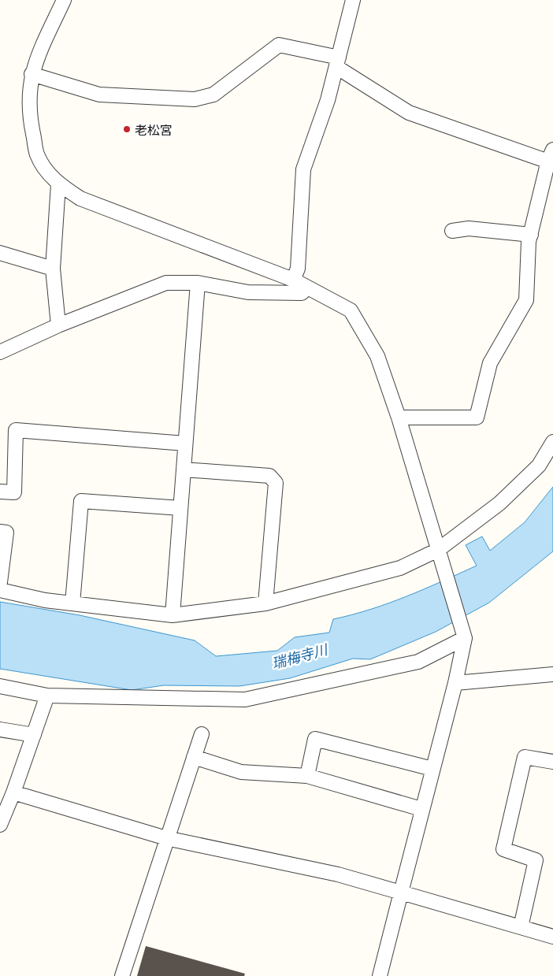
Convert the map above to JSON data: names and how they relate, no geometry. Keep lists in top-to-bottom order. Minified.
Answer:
{"water":["瑞梅寺川"],"places":["老松宮"]}
